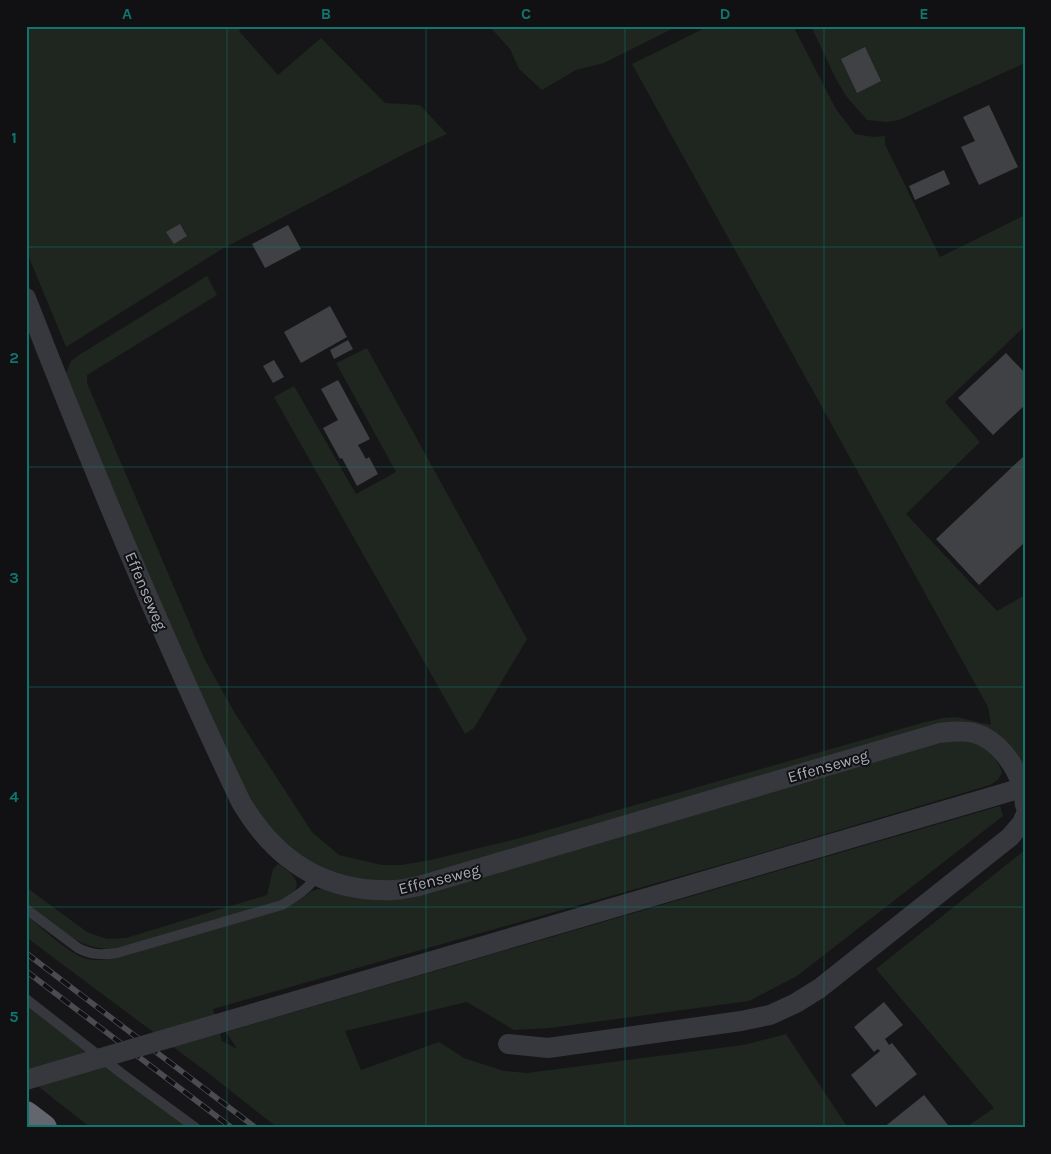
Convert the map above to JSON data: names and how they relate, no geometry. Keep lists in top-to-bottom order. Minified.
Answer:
{"streets":{"street":["Effenseweg"]},"grid":{"columns":["A","B","C","D","E"],"rows":["1","2","3","4","5"]}}
